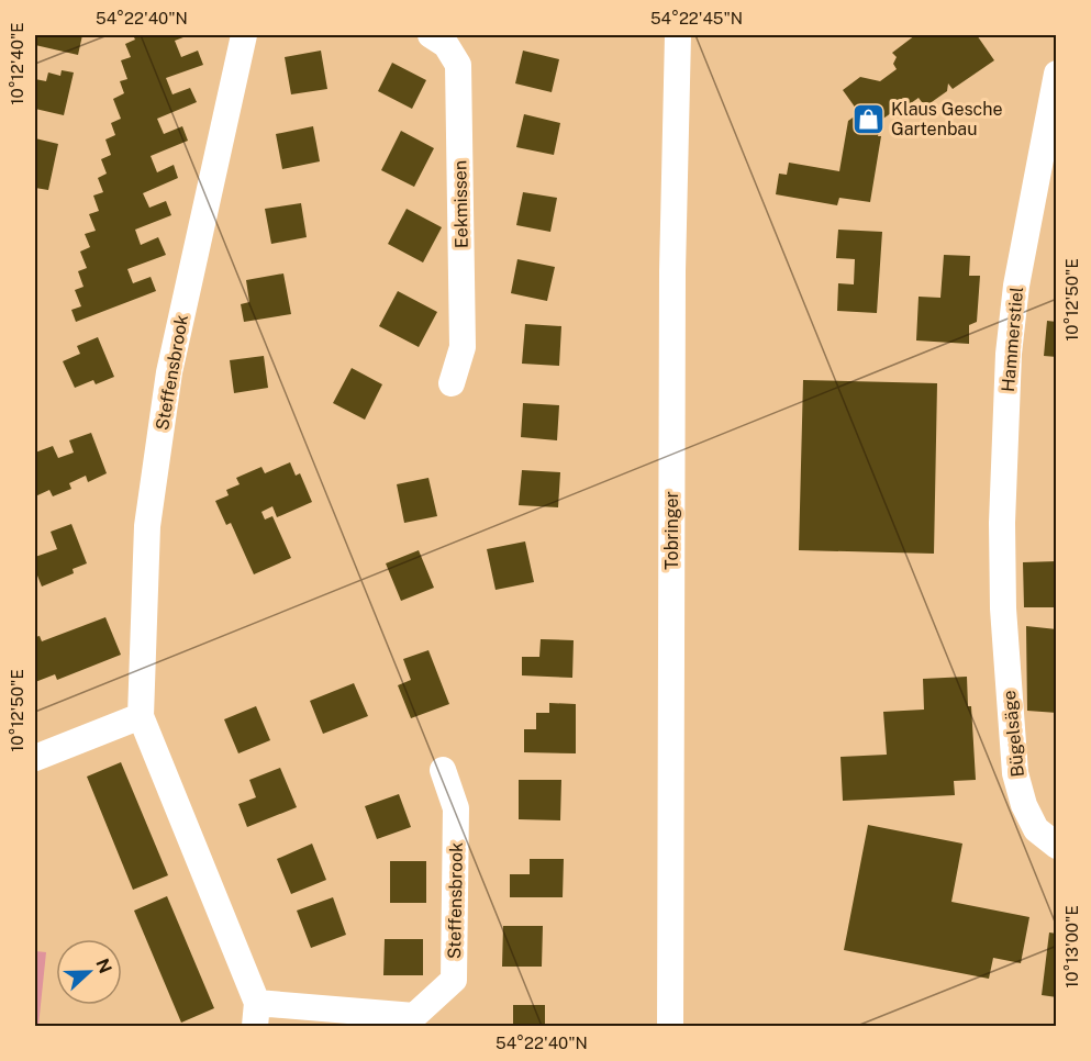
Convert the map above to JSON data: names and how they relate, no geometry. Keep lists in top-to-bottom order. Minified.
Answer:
{"streets":{"street":["Eekmissen","Hammerstiel","Steffensbrook","Tobringer","Bügelsäge"]},"crossings":[["Hammerstiel","Bügelsäge"]],"places":{"shop":["Klaus Gesche Gartenbau"]},"north":"right","coordinates":["54°22'40\"N","54°22'45\"N","10°12'40\"E","10°12'50\"E","10°13'00\"E"]}
